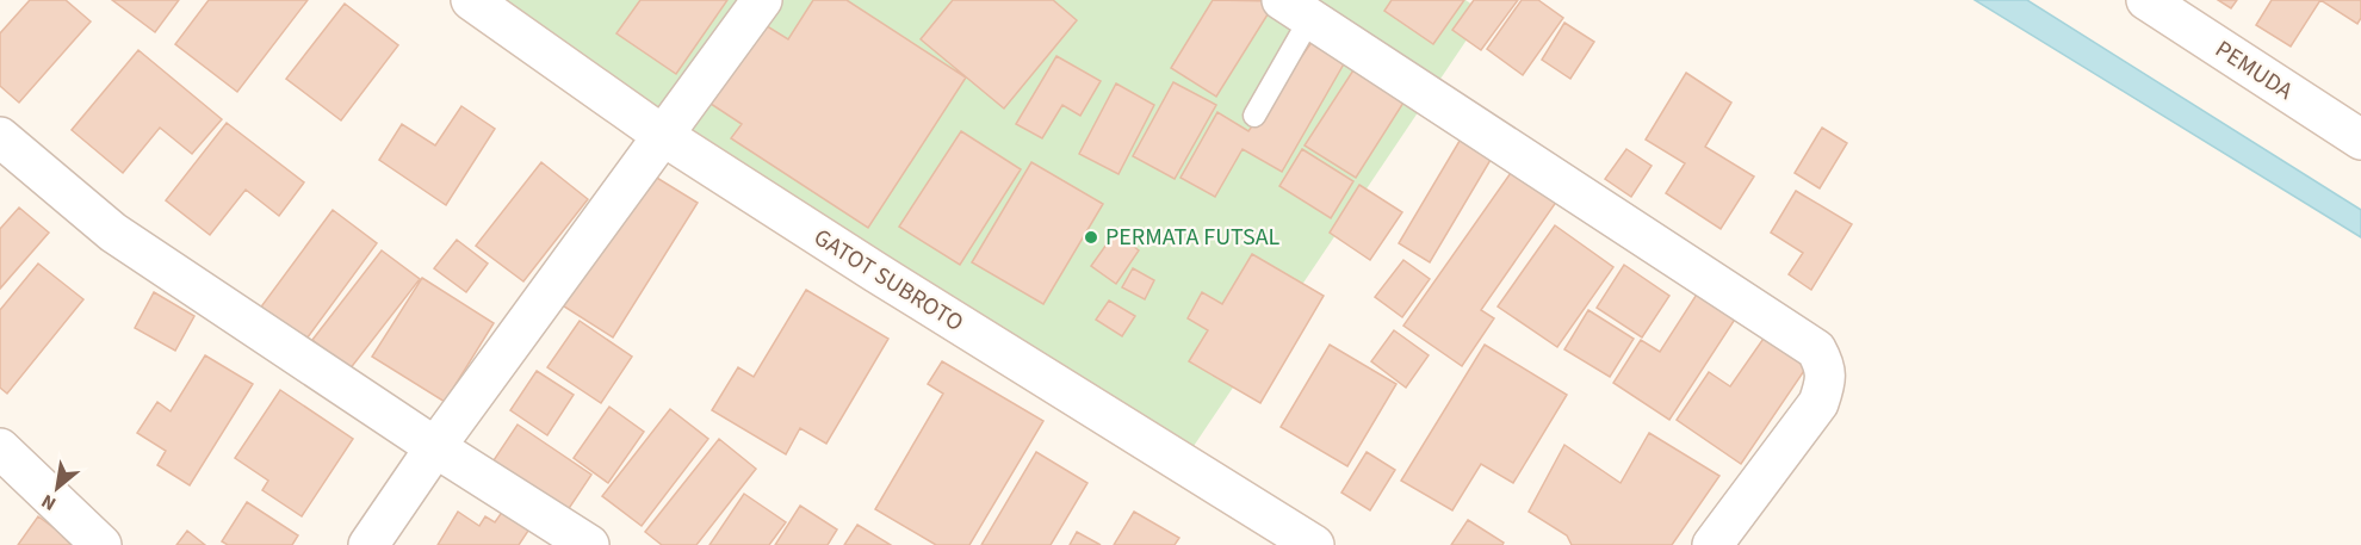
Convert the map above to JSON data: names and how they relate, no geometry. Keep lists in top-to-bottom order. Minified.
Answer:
{"streets":{"street":["PEMUDA","GATOT SUBROTO"]},"places":["PERMATA FUTSAL"],"north":"bottom left"}
